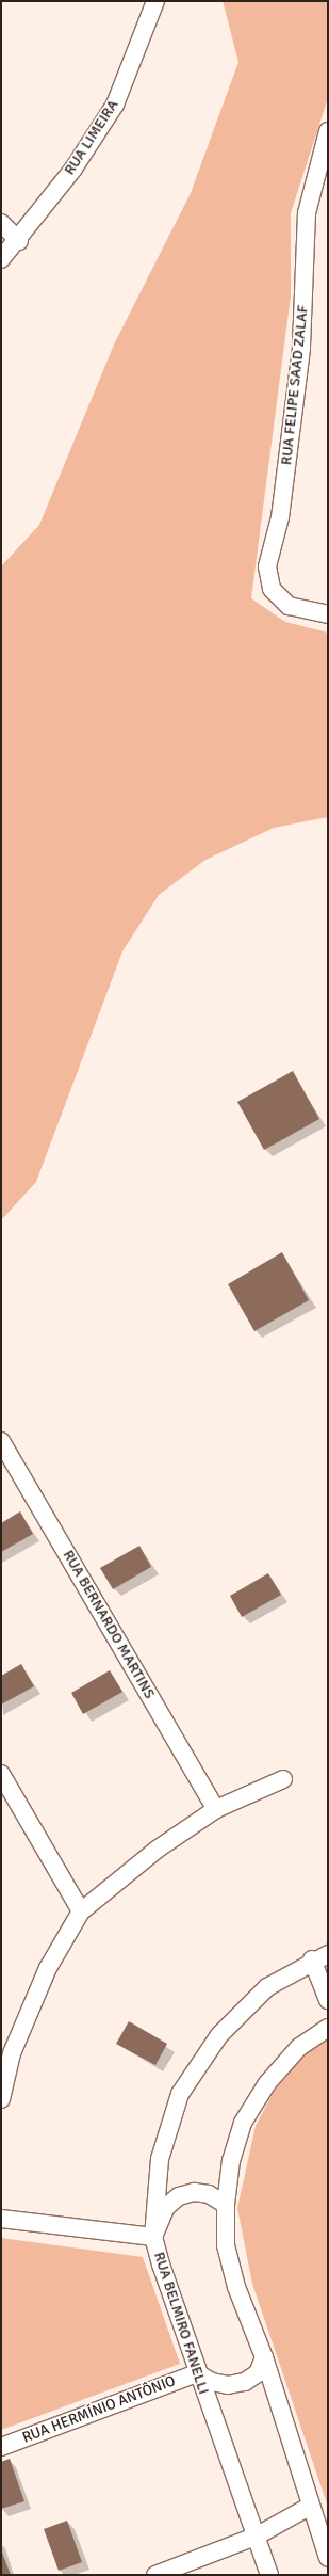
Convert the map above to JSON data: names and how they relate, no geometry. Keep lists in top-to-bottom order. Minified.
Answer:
{"streets":{"street":["RUA LIMEIRA","RUA FELIPE SAAD ZALAF","RUA BERNARDO MARTINS","RUA BELMIRO FANELLI","RUA HERMÍNIO ANTÔNIO"]},"crossings":[["RUA BELMIRO FANELLI","RUA HERMÍNIO ANTÔNIO"]]}
